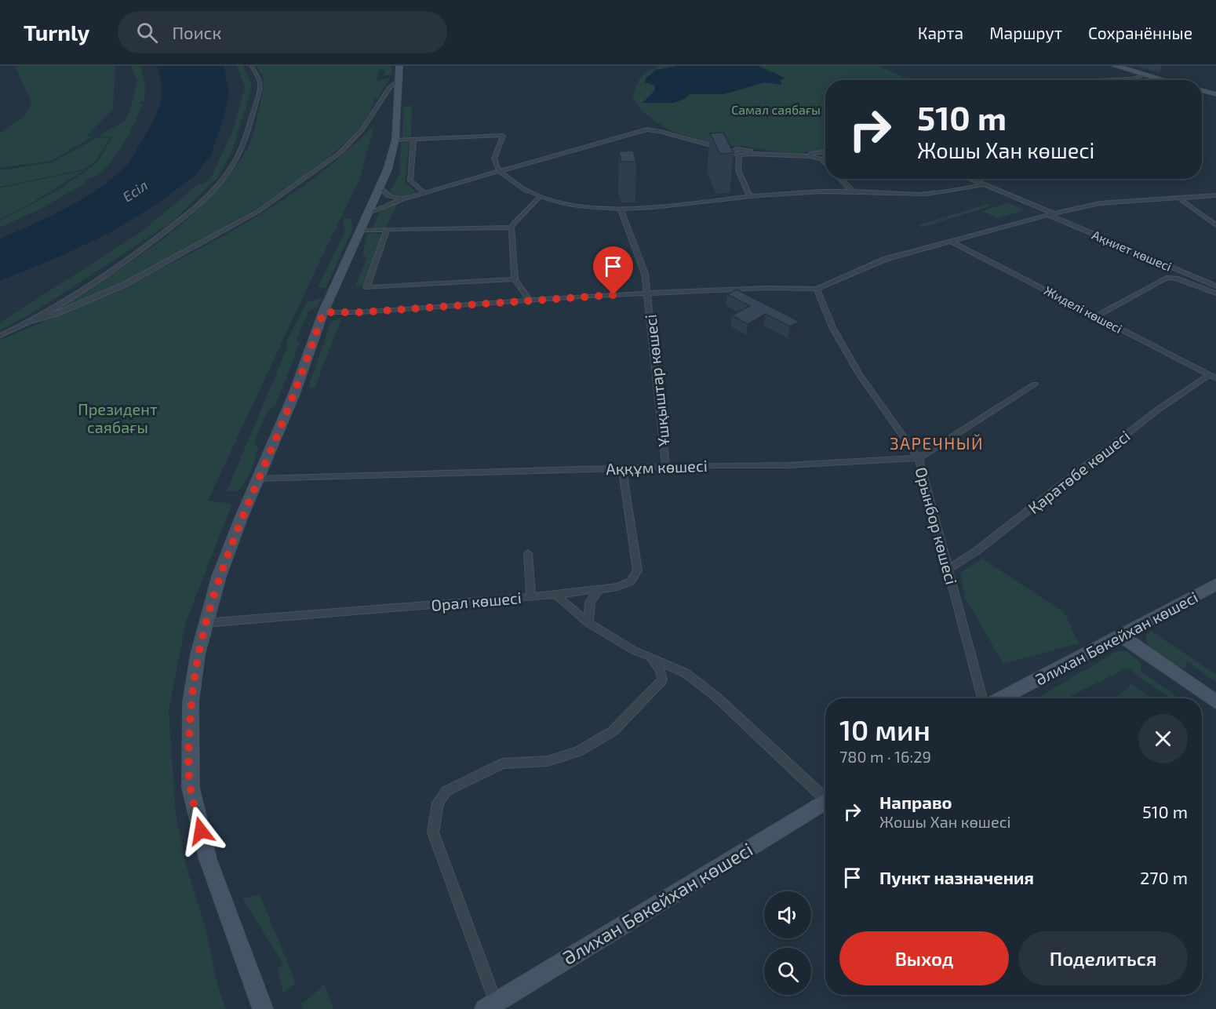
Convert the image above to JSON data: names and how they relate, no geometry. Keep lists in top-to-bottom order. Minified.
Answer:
{"streets":{"main road":["Әлихан Бөкейхан көшесі"],"street":["Ақниет көшесі","Жиделі көшесі","Ұшқыштар көшесі","Аққұм көшесі","Қаратөбе көшесі","Орынбор көшесі","Орал көшесі"]},"crossings":[["Жиделі көшесі","Қаратөбе көшесі"],["Ұшқыштар көшесі","Аққұм көшесі"],["Аққұм көшесі","Орынбор көшесі"],["Аққұм көшесі","Орал көшесі"],["Қаратөбе көшесі","Орынбор көшесі"]],"districts":["ЗАРЕЧНЫЙ"],"water":["Есіл"],"parks":["Самал саябағы","Президент саябағы"],"page":{"header":"Turnly","search":"Поиск","nav":["Карта","Маршрут","Сохранённые"],"turn":["510 m","Жошы Хан көшесі"],"heading":["10 мин","780 m · 16:29"],"list":[{"name":"Направо","note":"Жошы Хан көшесі","value":"510 m"},{"name":"Пункт назначения","value":"270 m"}],"buttons":["Выход","Поделиться"]}}
